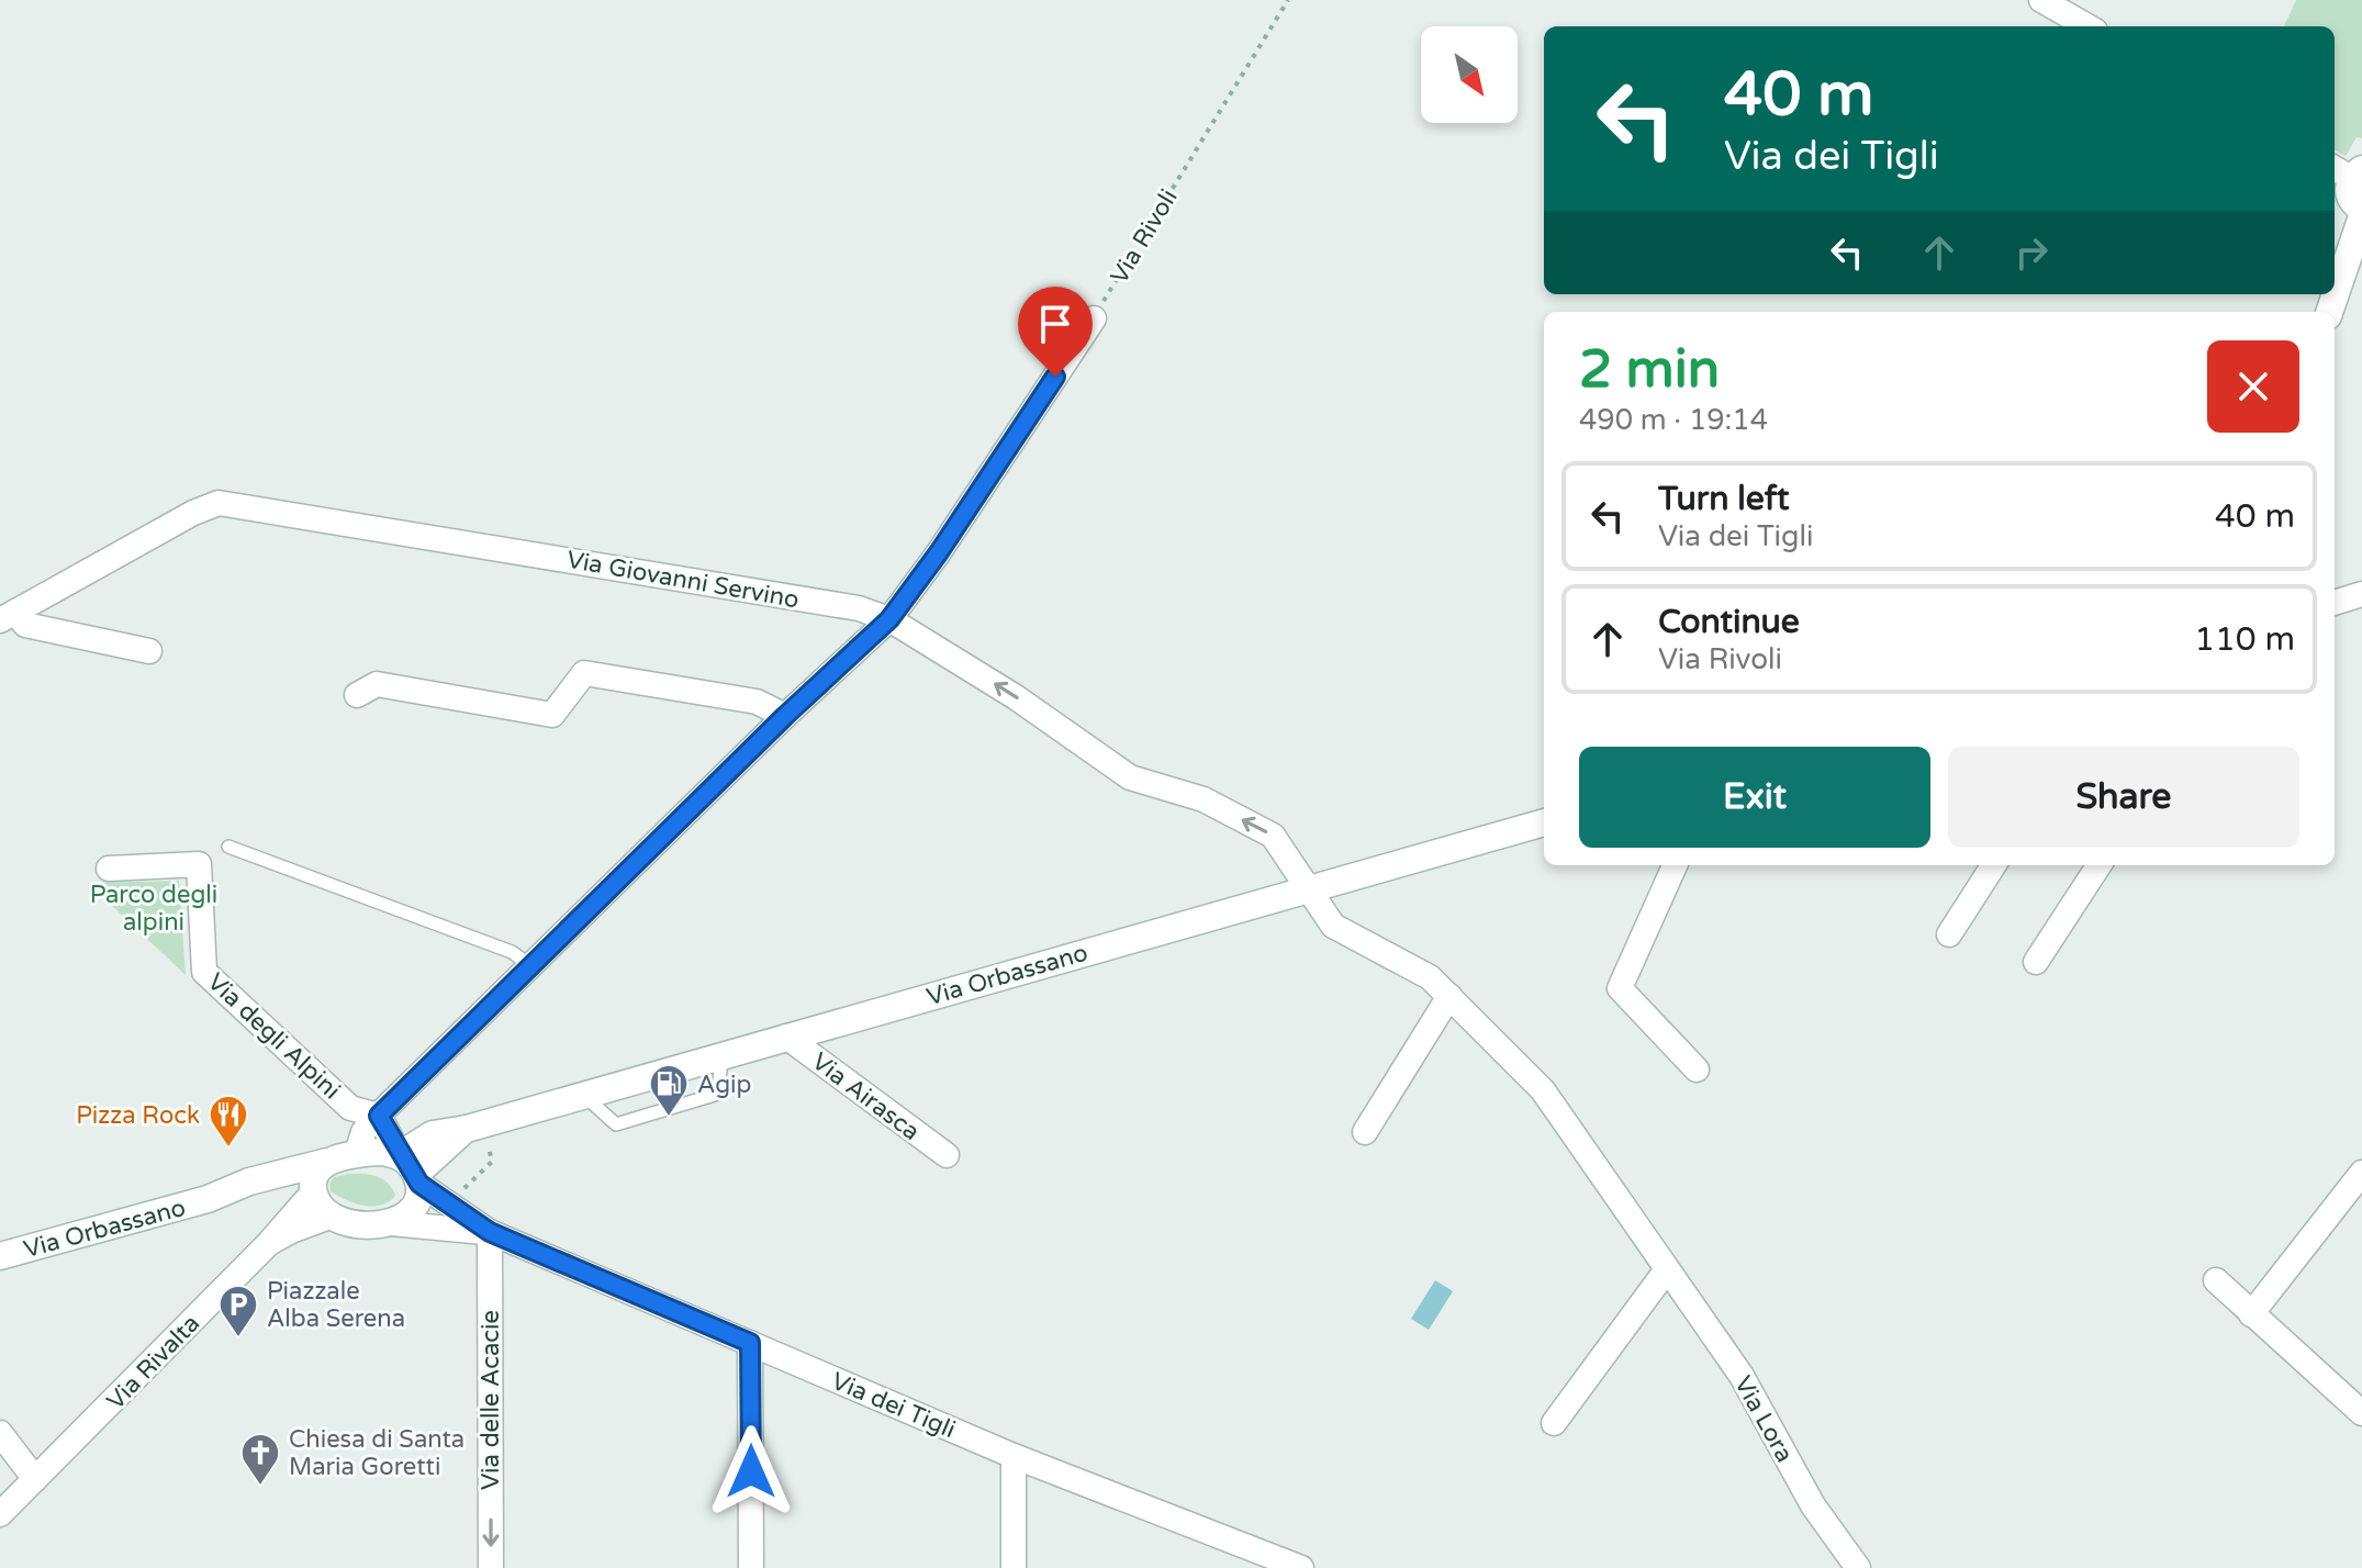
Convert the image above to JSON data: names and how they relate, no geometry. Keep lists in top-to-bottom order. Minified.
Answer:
{"streets":{"main road":["Via Orbassano"],"street":["Via Giovanni Servino","Via degli Alpini","Via Airasca","Via Rivalta","Via delle Acacie","Via dei Tigli","Via Lora"],"path":["Via Rivoli"]},"crossings":[["Via Giovanni Servino","Via Orbassano"],["Via Giovanni Servino","Via Lora"],["Via Orbassano","Via Airasca"],["Via Orbassano","Via Rivalta"],["Via Orbassano","Via dei Tigli"],["Via Orbassano","Via Lora"],["Via Rivalta","Via dei Tigli"],["Via delle Acacie","Via dei Tigli"]],"one_way":["Via delle Acacie"],"parks":["Parco degli alpini"],"places":{"fuel station":["Agip"],"restaurant":["Pizza Rock"],"parking":["Piazzale Alba Serena"],"church":["Chiesa di Santa Maria Goretti"]},"north":"bottom right","page":{"turn":["40 m","Via dei Tigli"],"heading":["2 min","490 m · 19:14"],"list":[{"name":"Turn left","note":"Via dei Tigli","value":"40 m"},{"name":"Continue","note":"Via Rivoli","value":"110 m"}],"buttons":["Exit","Share"]}}
